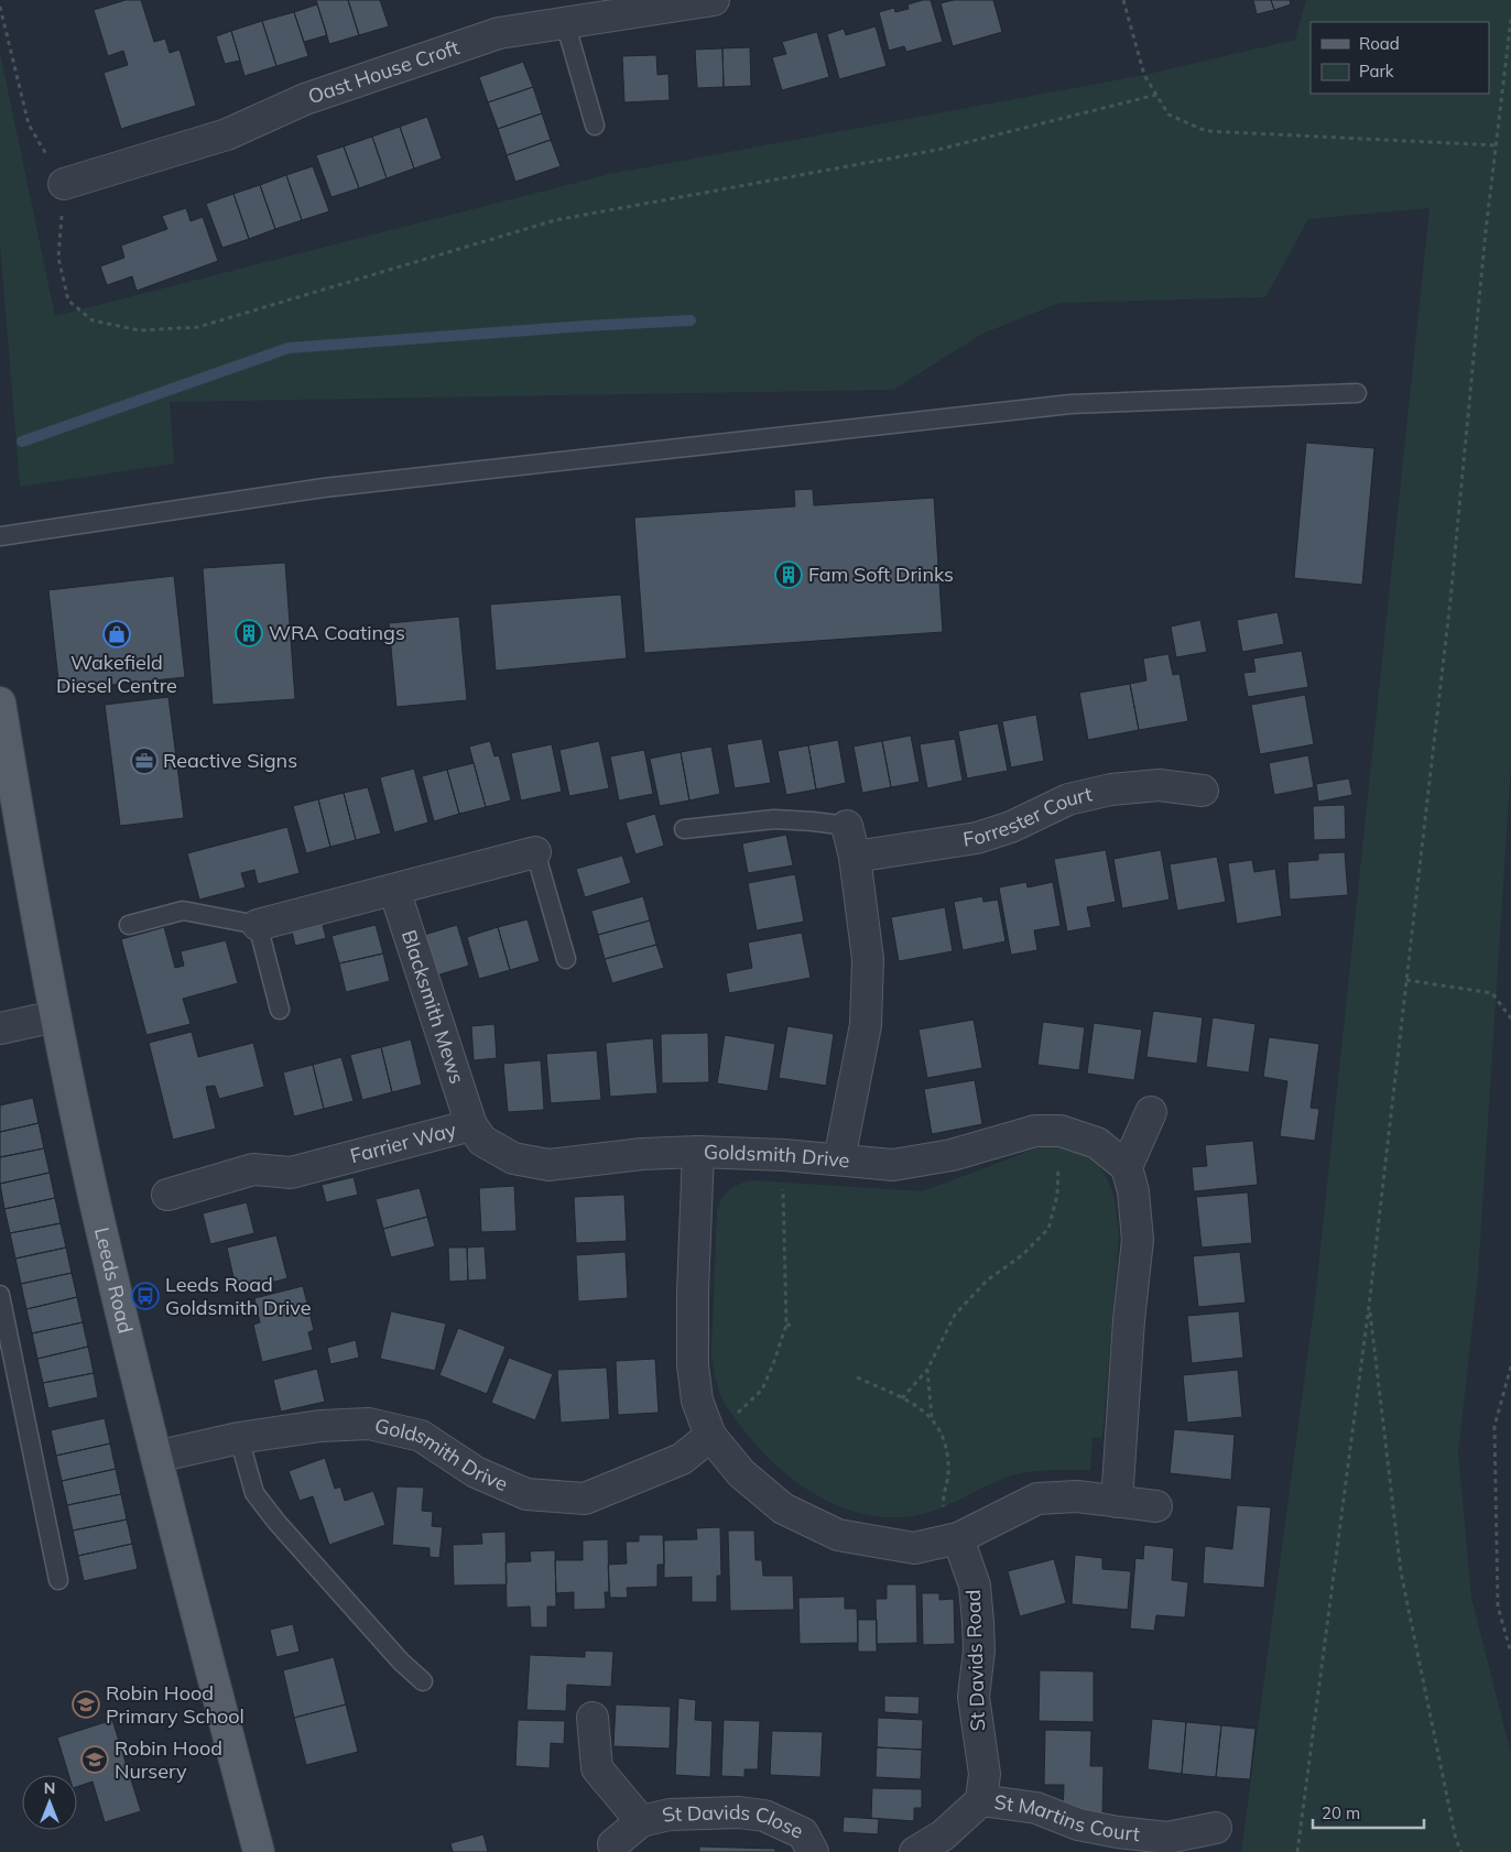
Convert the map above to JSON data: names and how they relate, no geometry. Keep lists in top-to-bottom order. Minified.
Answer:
{"streets":{"main road":["Leeds Road"],"street":["Oast House Croft","Forrester Court","Blacksmith Mews","Farrier Way","Goldsmith Drive","St Davids Road","St Martins Court","St Davids Close"]},"crossings":[["Blacksmith Mews","Farrier Way"],["Farrier Way","Goldsmith Drive"],["Goldsmith Drive","Leeds Road"],["Goldsmith Drive","St Davids Road"],["St Davids Road","St Martins Court"]],"places":{"building":["Fam Soft Drinks","WRA Coatings"],"shop":["Wakefield Diesel Centre"],"office":["Reactive Signs"],"bus stop":["Leeds Road Goldsmith Drive"],"school or university":["Robin Hood Primary School","Robin Hood Nursery"]},"legend":["Road","Park"],"scale_bar":"20 m","north":"top"}
